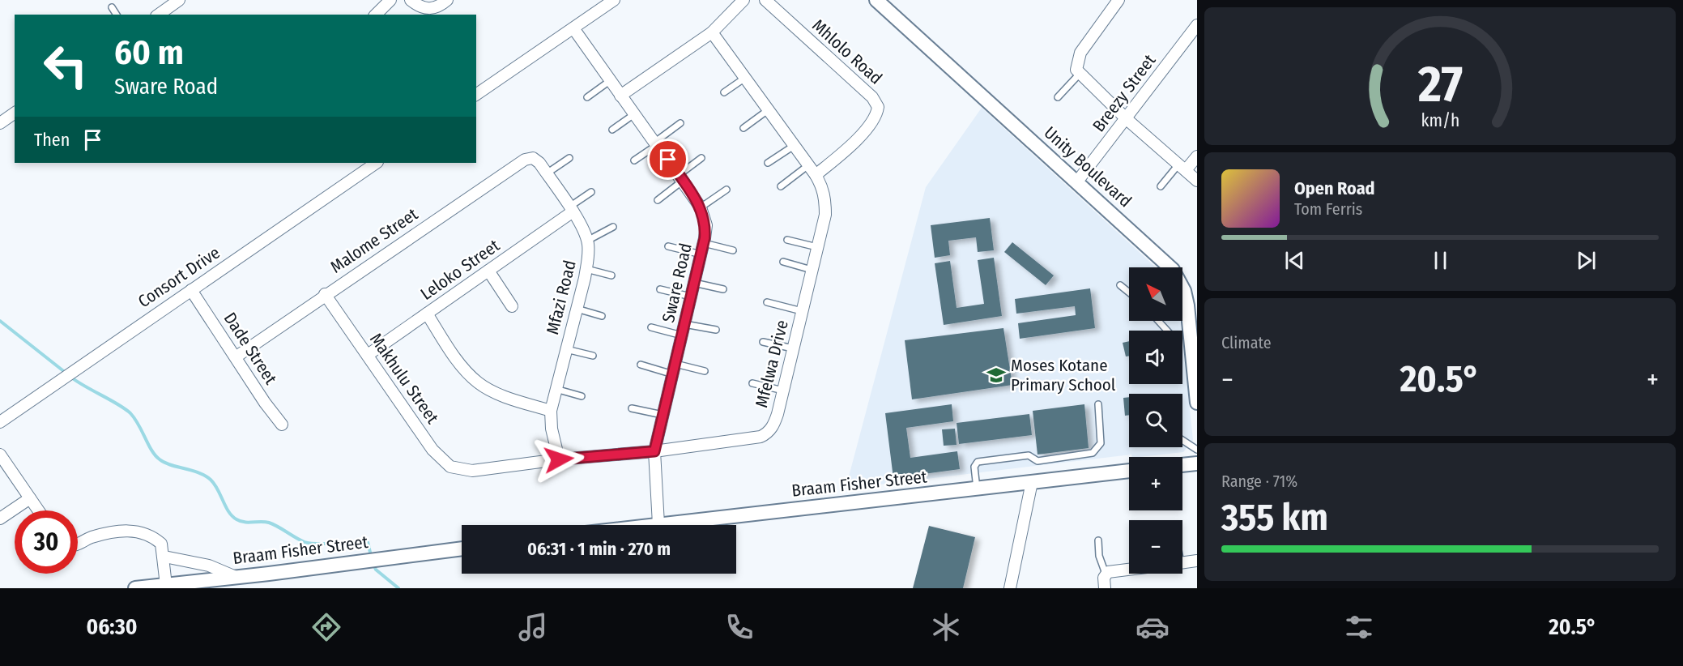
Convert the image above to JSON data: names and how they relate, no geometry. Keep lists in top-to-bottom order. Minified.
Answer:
{"streets":{"street":["Mhlolo Road","Breezy Street","Unity Boulevard","Malome Street","Leloko Street","Consort Drive","Sware Road","Mfazi Road","Dade Street","Mfelwa Drive","Makhulu Street","Braam Fisher Street"]},"crossings":[["Mhlolo Road","Mfelwa Drive"],["Breezy Street","Unity Boulevard"],["Malome Street","Mfazi Road"],["Malome Street","Dade Street"],["Malome Street","Makhulu Street"],["Leloko Street","Mfazi Road"],["Leloko Street","Makhulu Street"],["Consort Drive","Dade Street"],["Sware Road","Mfelwa Drive"],["Sware Road","Braam Fisher Street"],["Mfazi Road","Mfelwa Drive"],["Mfelwa Drive","Makhulu Street"]],"places":{"school or university":["Moses Kotane Primary School"]},"north":"top left","page":{"turn":["60 m","Sware Road"],"then":"Then","song":["Open Road","Tom Ferris"],"map_buttons":["+","−"],"tile":["Climate",["Range · 71%","355 km"]],"heat":["−","20.5°","+"],"limit":"30","trip":"06:31 · 1 min · 270 m","tabs":["06:30","20.5°"],"gauge":["27","km/h"]}}
